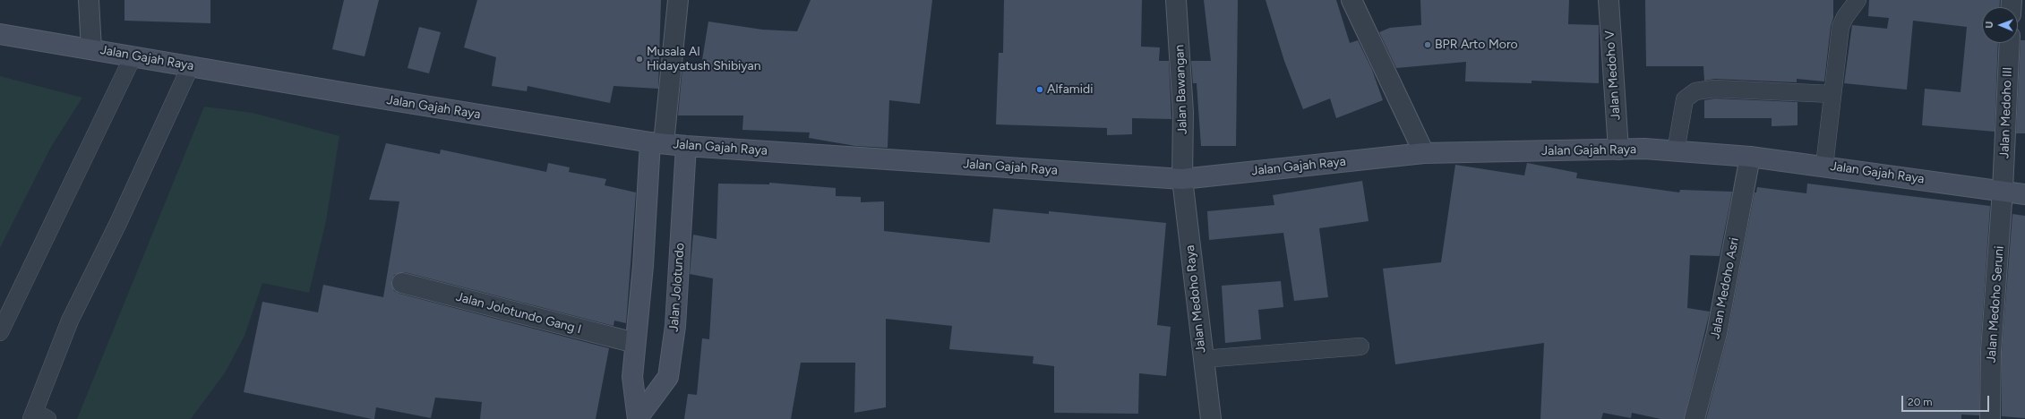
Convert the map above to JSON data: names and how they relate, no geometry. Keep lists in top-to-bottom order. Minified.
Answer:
{"streets":{"main road":["Jalan Gajah Raya","Jalan Jolotundo"],"street":["Jalan Medoho V","Jalan Bawangan","Jalan Medoho III","Jalan Medoho Asri","Jalan Medoho Raya","Jalan Medoho Seruni","Jalan Jolotundo Gang I"]},"crossings":[["Jalan Gajah Raya","Jalan Medoho V"],["Jalan Gajah Raya","Jalan Bawangan"],["Jalan Gajah Raya","Jalan Medoho III"],["Jalan Gajah Raya","Jalan Jolotundo"],["Jalan Gajah Raya","Jalan Medoho Asri"],["Jalan Gajah Raya","Jalan Medoho Raya"],["Jalan Gajah Raya","Jalan Medoho Seruni"],["Jalan Bawangan","Jalan Medoho Raya"],["Jalan Medoho III","Jalan Medoho Seruni"],["Jalan Jolotundo","Jalan Jolotundo Gang I"]],"places":["BPR Arto Moro","Musala Al Hidayatush Shibiyan","Alfamidi"],"scale_bar":"20 m","north":"left"}
